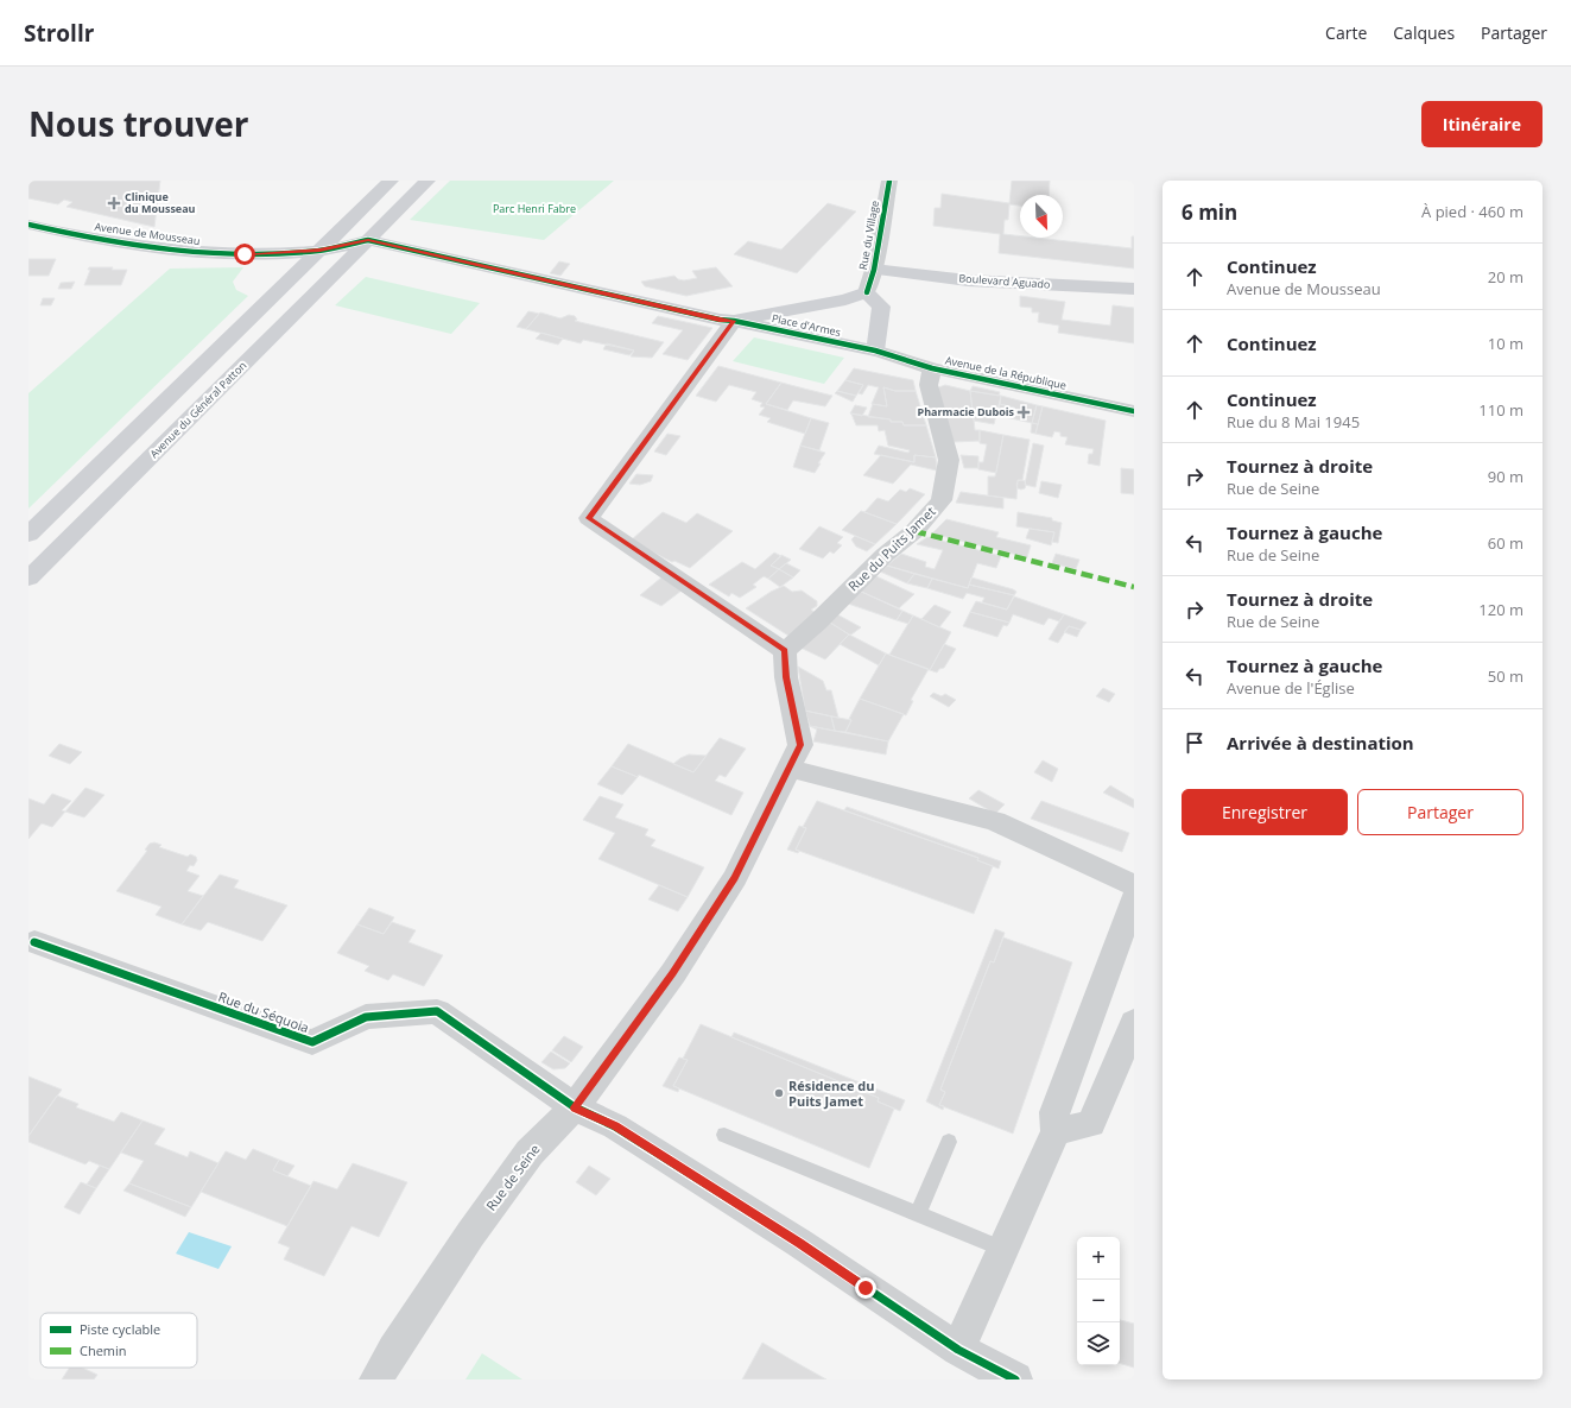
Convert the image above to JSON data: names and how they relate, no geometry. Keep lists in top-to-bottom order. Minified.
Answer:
{"streets":{"main road":["Avenue de Mousseau","Boulevard Aguado","Place d'Armes","Avenue du Général Patton"],"street":["Rue du Village","Avenue de la République","Rue du Puits Jamet","Rue du Séquoia","Rue de Seine"]},"crossings":[["Avenue de Mousseau","Avenue du Général Patton"],["Rue du Village","Boulevard Aguado"],["Rue du Village","Place d'Armes"],["Place d'Armes","Avenue de la République"],["Avenue de la République","Rue du Puits Jamet"],["Rue du Puits Jamet","Rue de Seine"],["Rue du Séquoia","Rue de Seine"]],"parks":["Parc Henri Fabre"],"places":{"health":["Clinique du Mousseau","Pharmacie Dubois"],"other":["Résidence du Puits Jamet"]},"legend":["Piste cyclable","Chemin"],"north":"bottom right","page":{"header":"Strollr","nav":["Carte","Calques","Partager"],"title":"Nous trouver","buttons":["Itinéraire",["Enregistrer","Partager"]],"heading":["6 min","À pied · 460 m"],"list":[["Continuez","Avenue de Mousseau","20 m"],["Continuez","10 m"],["Continuez","Rue du 8 Mai 1945","110 m"],["Tournez à droite","Rue de Seine","90 m"],["Tournez à gauche","Rue de Seine","60 m"],["Tournez à droite","Rue de Seine","120 m"],["Tournez à gauche","Avenue de l'Église","50 m"],"Arrivée à destination"],"map_buttons":["+","−"]}}
